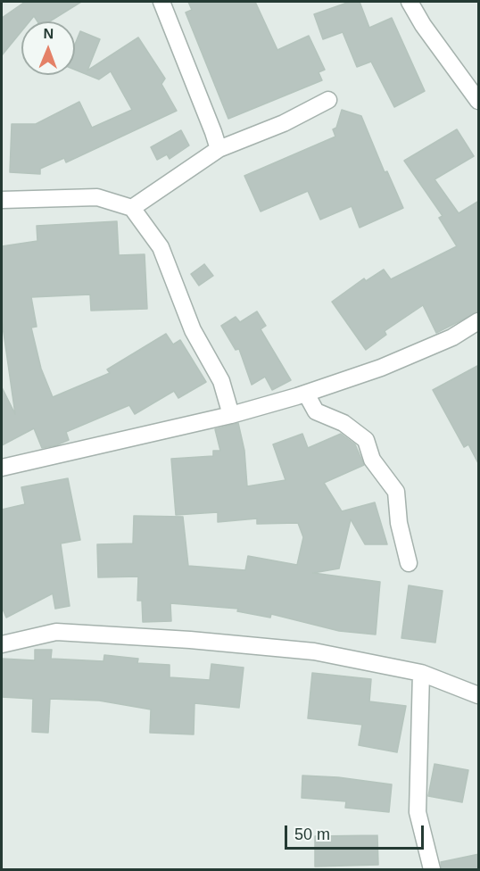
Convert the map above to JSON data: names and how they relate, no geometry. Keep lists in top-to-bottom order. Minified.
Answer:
{"scale_bar":"50 m","north":"top"}
